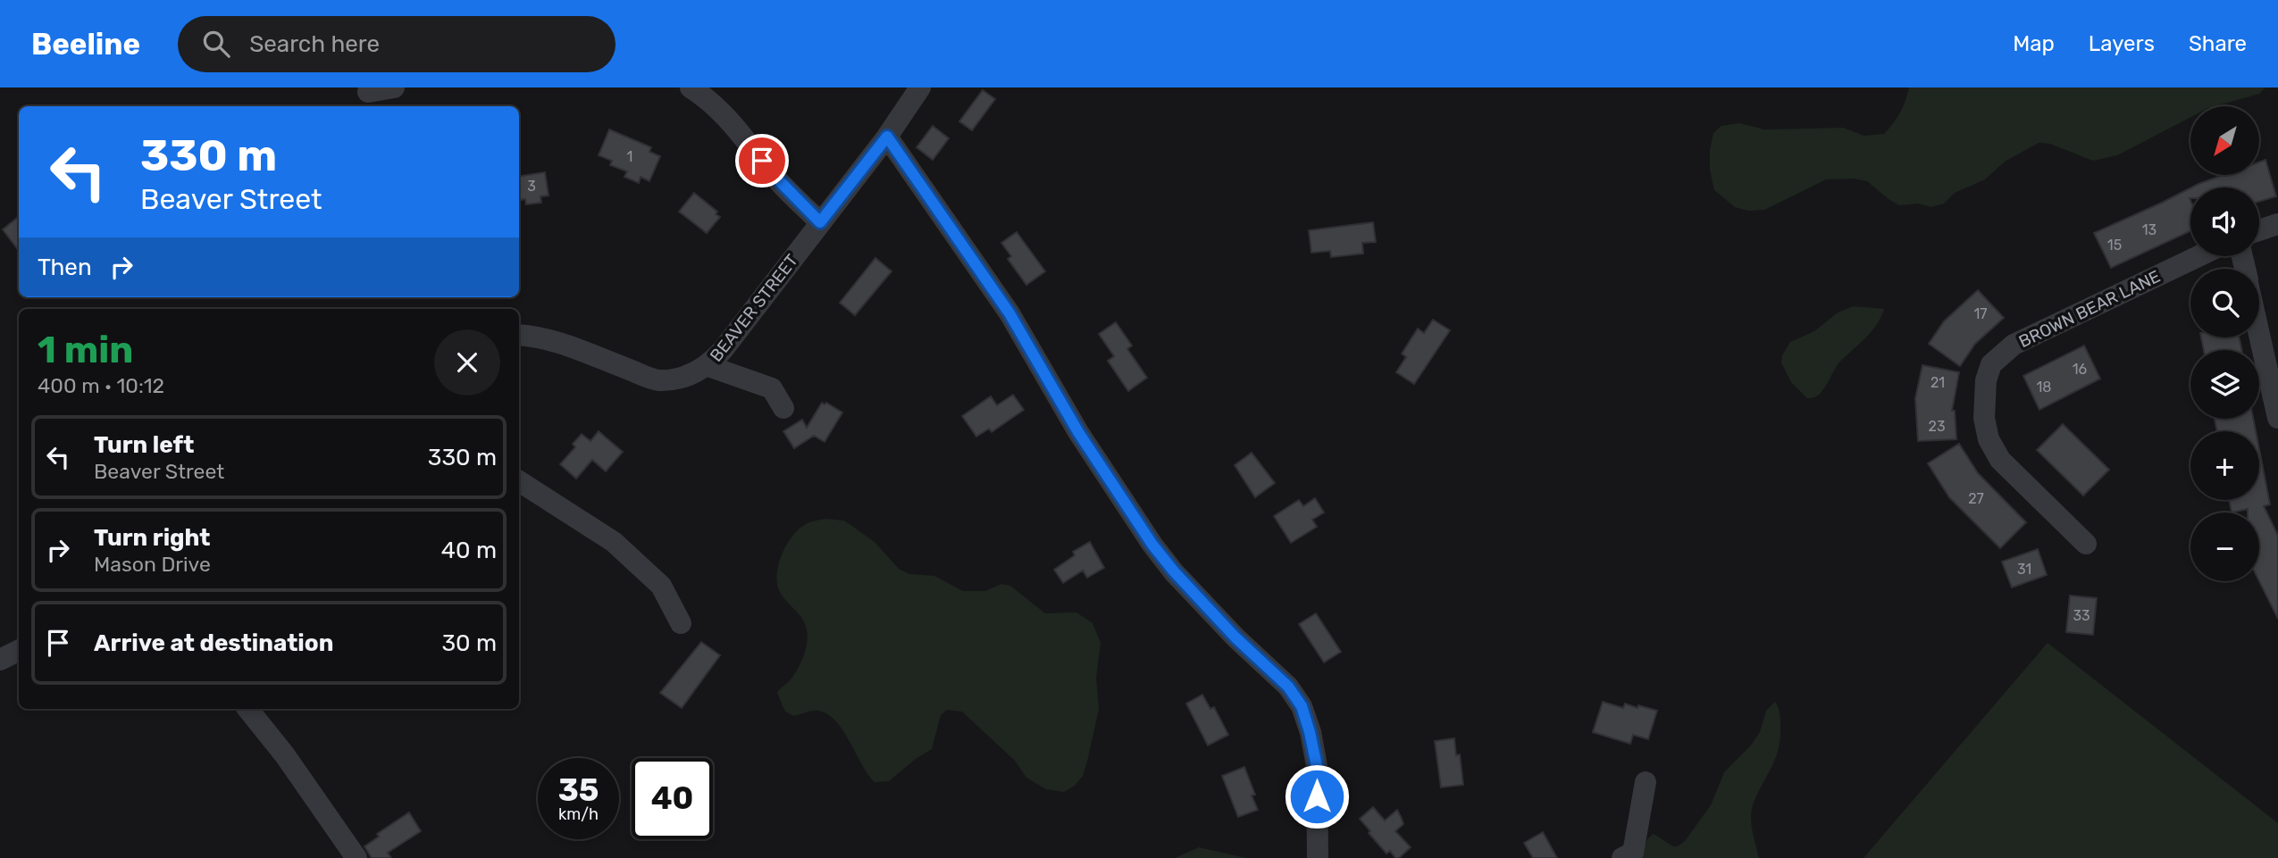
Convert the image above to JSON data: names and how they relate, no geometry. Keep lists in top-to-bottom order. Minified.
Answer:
{"streets":{"street":["BEAVER STREET","BROWN BEAR LANE"]},"house_numbers":["1","3","13","15","17","16","21","18","23","27","31","33"],"north":"bottom left","page":{"header":"Beeline","search":"Search here","nav":["Map","Layers","Share"],"map_buttons":["+","−"],"turn":["330 m","Beaver Street"],"then":"Then","heading":["1 min","400 m · 10:12"],"list":[{"name":"Turn left","note":"Beaver Street","value":"330 m"},{"name":"Turn right","note":"Mason Drive","value":"40 m"},{"name":"Arrive at destination","value":"30 m"}],"speed":"35 km/h","limit":"40"}}
